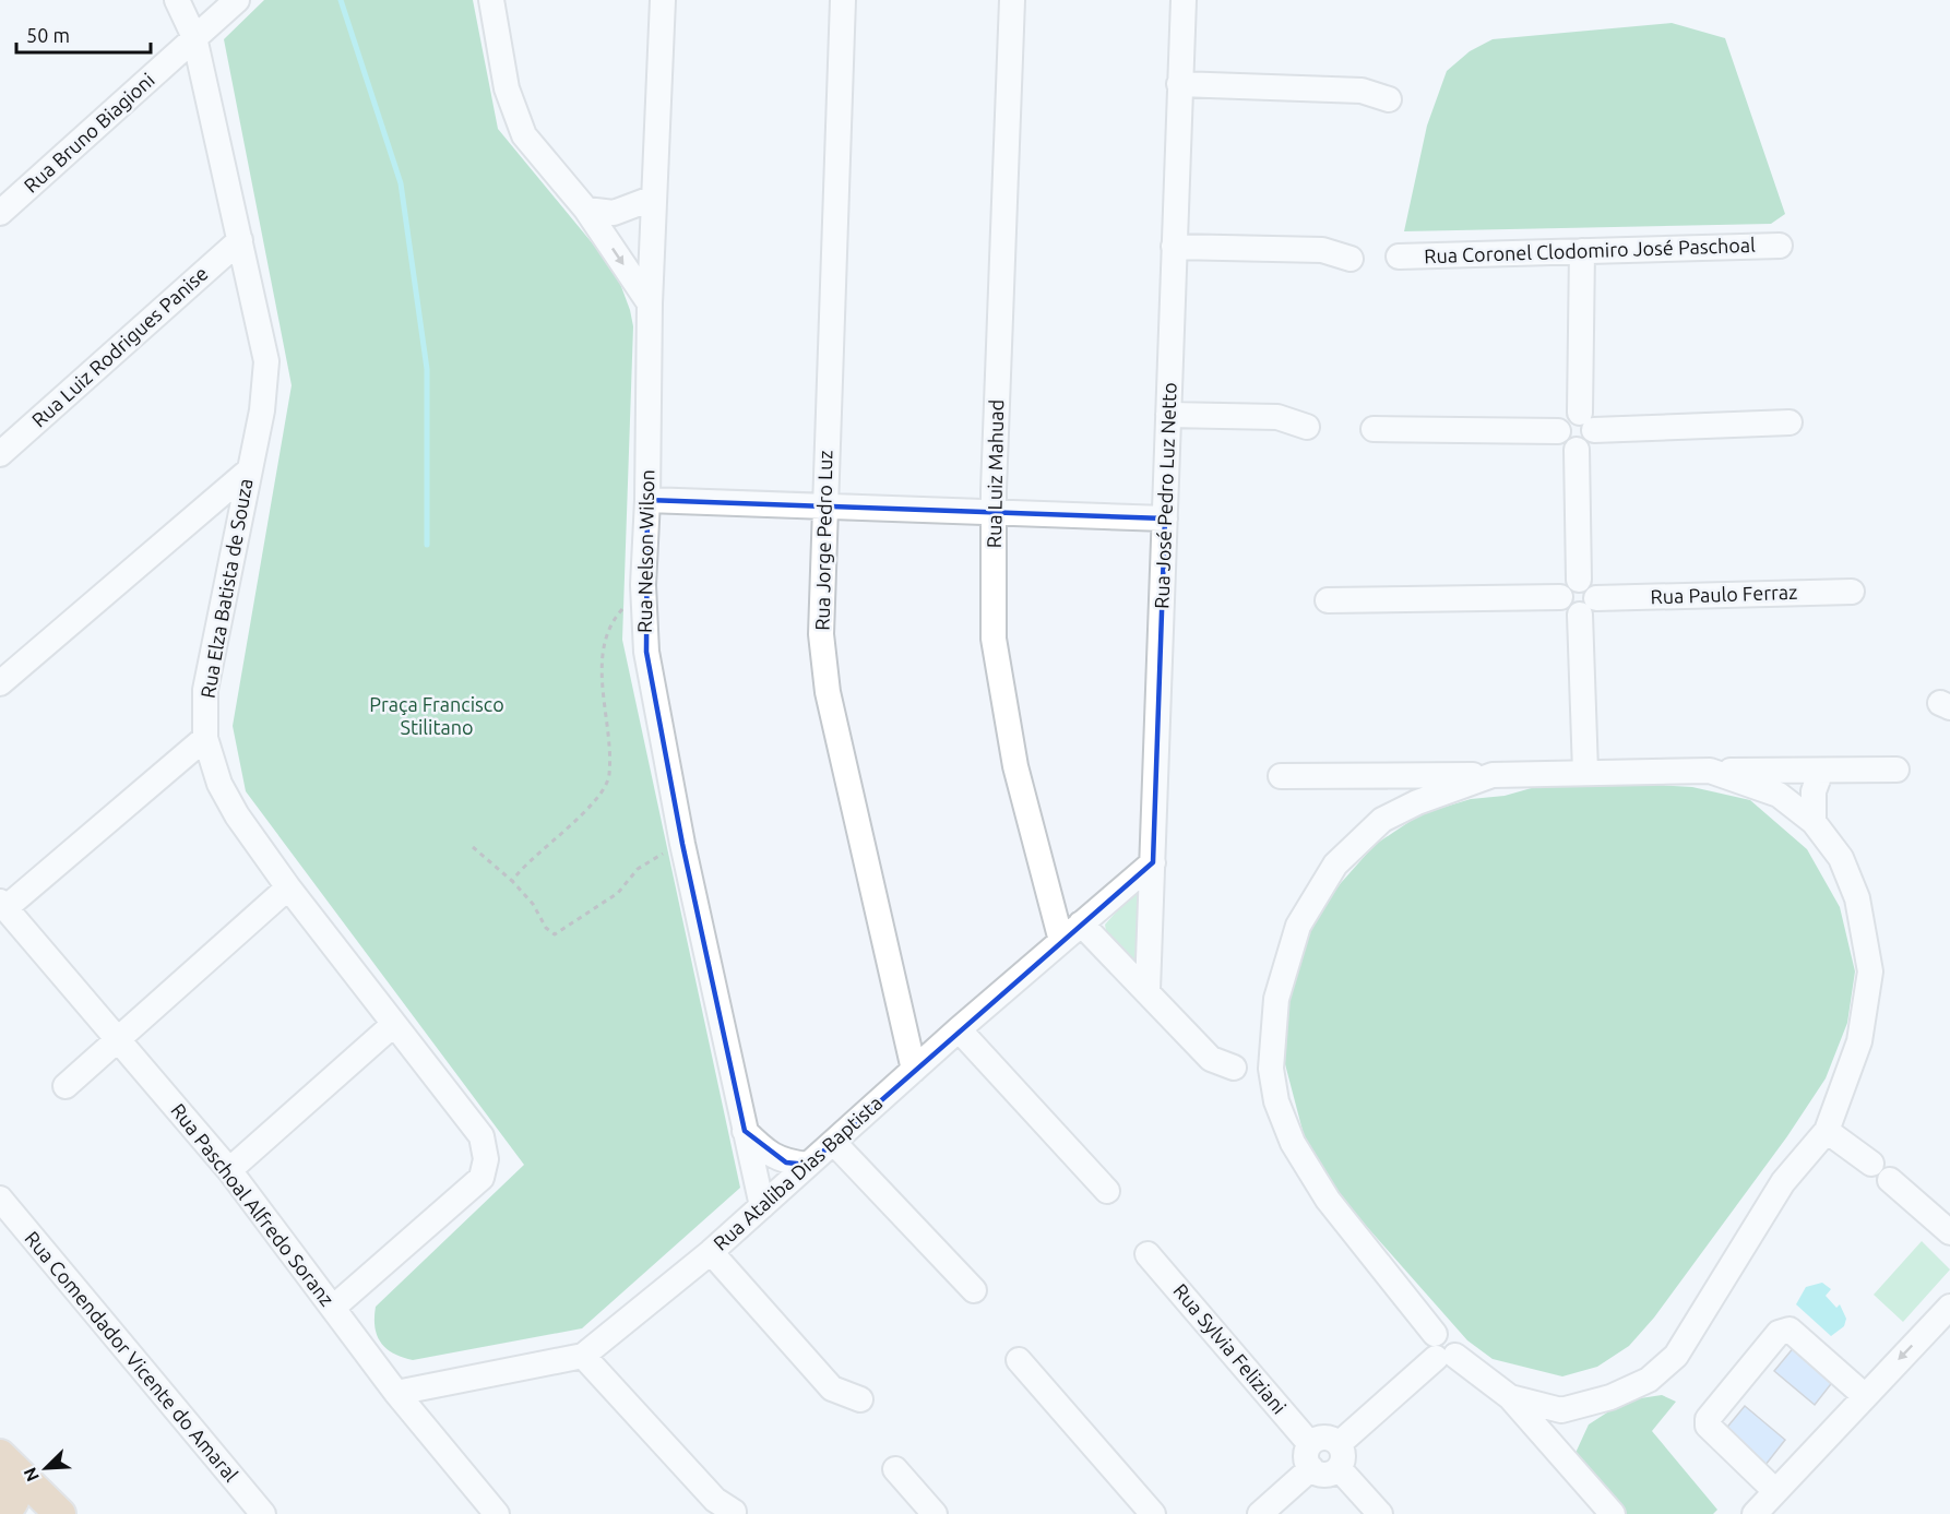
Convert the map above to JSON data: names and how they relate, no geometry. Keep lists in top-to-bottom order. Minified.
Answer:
{"streets":{"street":["Rua Bruno Biagioni","Rua Coronel Clodomiro José Paschoal","Rua Luiz Rodrigues Panise","Rua Luiz Mahuad","Rua José Pedro Luz Netto","Rua Jorge Pedro Luz","Rua Nelson Wilson","Rua Elza Batista de Souza","Rua Paulo Ferraz","Rua Ataliba Dias Baptista","Rua Paschoal Alfredo Soranz","Rua Sylvia Feliziani","Rua Comendador Vicente do Amaral"]},"crossings":[["Rua Bruno Biagioni","Rua Elza Batista de Souza"],["Rua Luiz Rodrigues Panise","Rua Elza Batista de Souza"],["Rua Luiz Mahuad","Rua Ataliba Dias Baptista"],["Rua José Pedro Luz Netto","Rua Ataliba Dias Baptista"],["Rua Jorge Pedro Luz","Rua Ataliba Dias Baptista"],["Rua Nelson Wilson","Rua Ataliba Dias Baptista"],["Rua Elza Batista de Souza","Rua Paschoal Alfredo Soranz"],["Rua Ataliba Dias Baptista","Rua Paschoal Alfredo Soranz"]],"parks":["Praça Francisco Stilitano"],"scale_bar":"50 m","north":"bottom left"}
